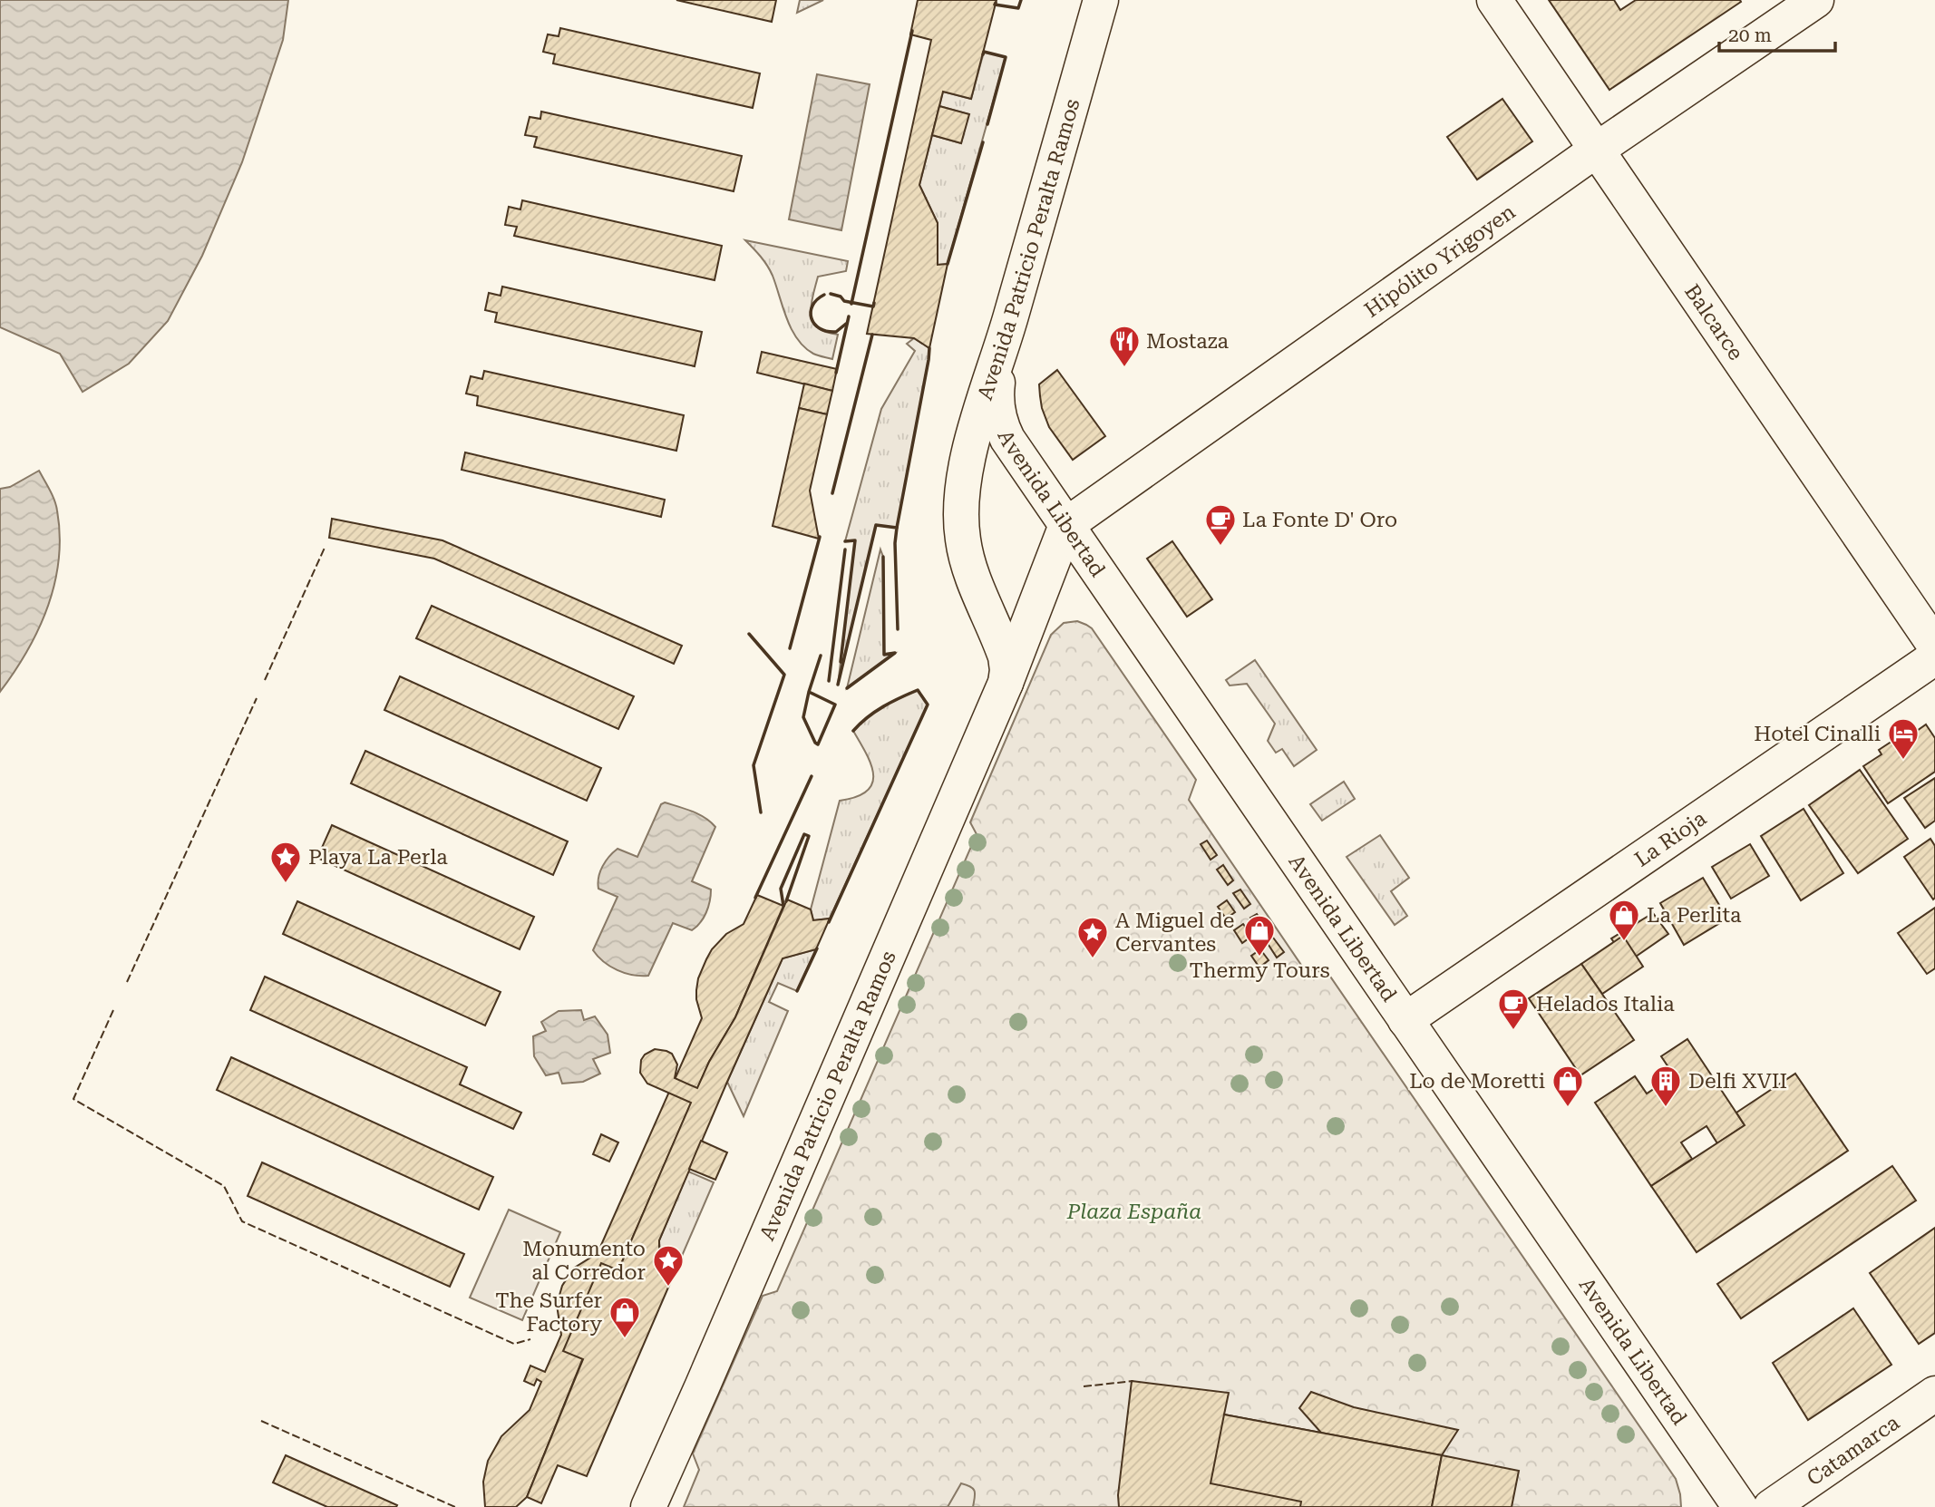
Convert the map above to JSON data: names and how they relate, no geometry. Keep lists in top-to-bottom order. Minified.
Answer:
{"streets":{"main road":["Avenida Patricio Peralta Ramos","Hipólito Yrigoyen","Balcarce","Avenida Libertad","La Rioja","Catamarca"]},"crossings":[["Avenida Patricio Peralta Ramos","Hipólito Yrigoyen"],["Avenida Patricio Peralta Ramos","Avenida Libertad"],["Hipólito Yrigoyen","Balcarce"],["Hipólito Yrigoyen","Avenida Libertad"],["Avenida Libertad","La Rioja"]],"parks":["Plaza España"],"places":{"restaurant":["Mostaza"],"cafe":["La Fonte D' Oro","Helados Italia"],"hotel":["Hotel Cinalli"],"place":["Playa La Perla","A Miguel de Cervantes","Monumento al Corredor"],"shop":["La Perlita","Thermy Tours","Lo de Moretti","The Surfer Factory"],"building":["Delfi XVII"]},"scale_bar":"20 m"}
